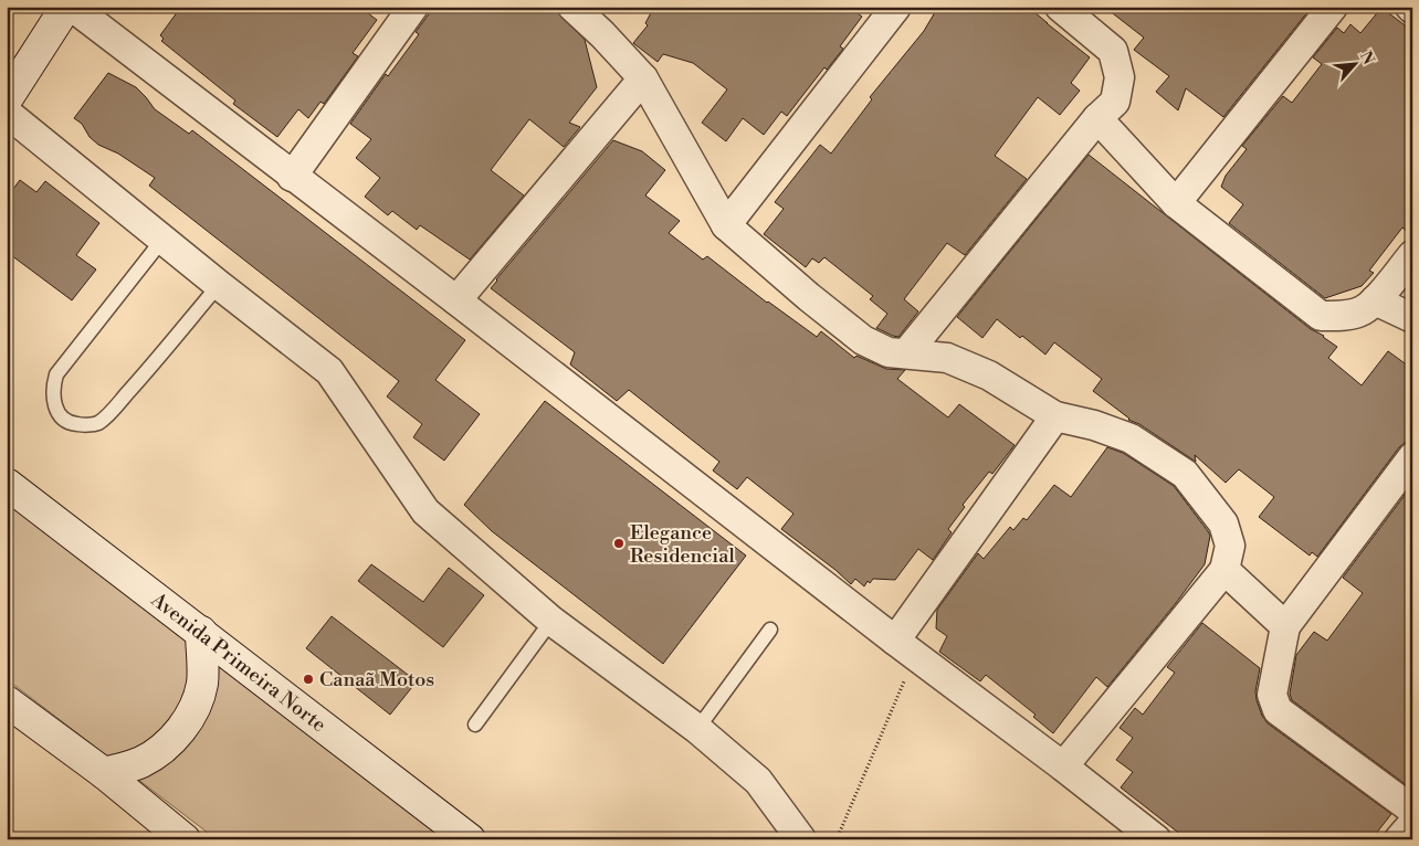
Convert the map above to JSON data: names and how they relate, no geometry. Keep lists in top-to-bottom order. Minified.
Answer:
{"streets":{"main road":["Avenida Primeira Norte"]},"places":["Elegance Residencial","Canaã Motos"],"north":"top right"}
